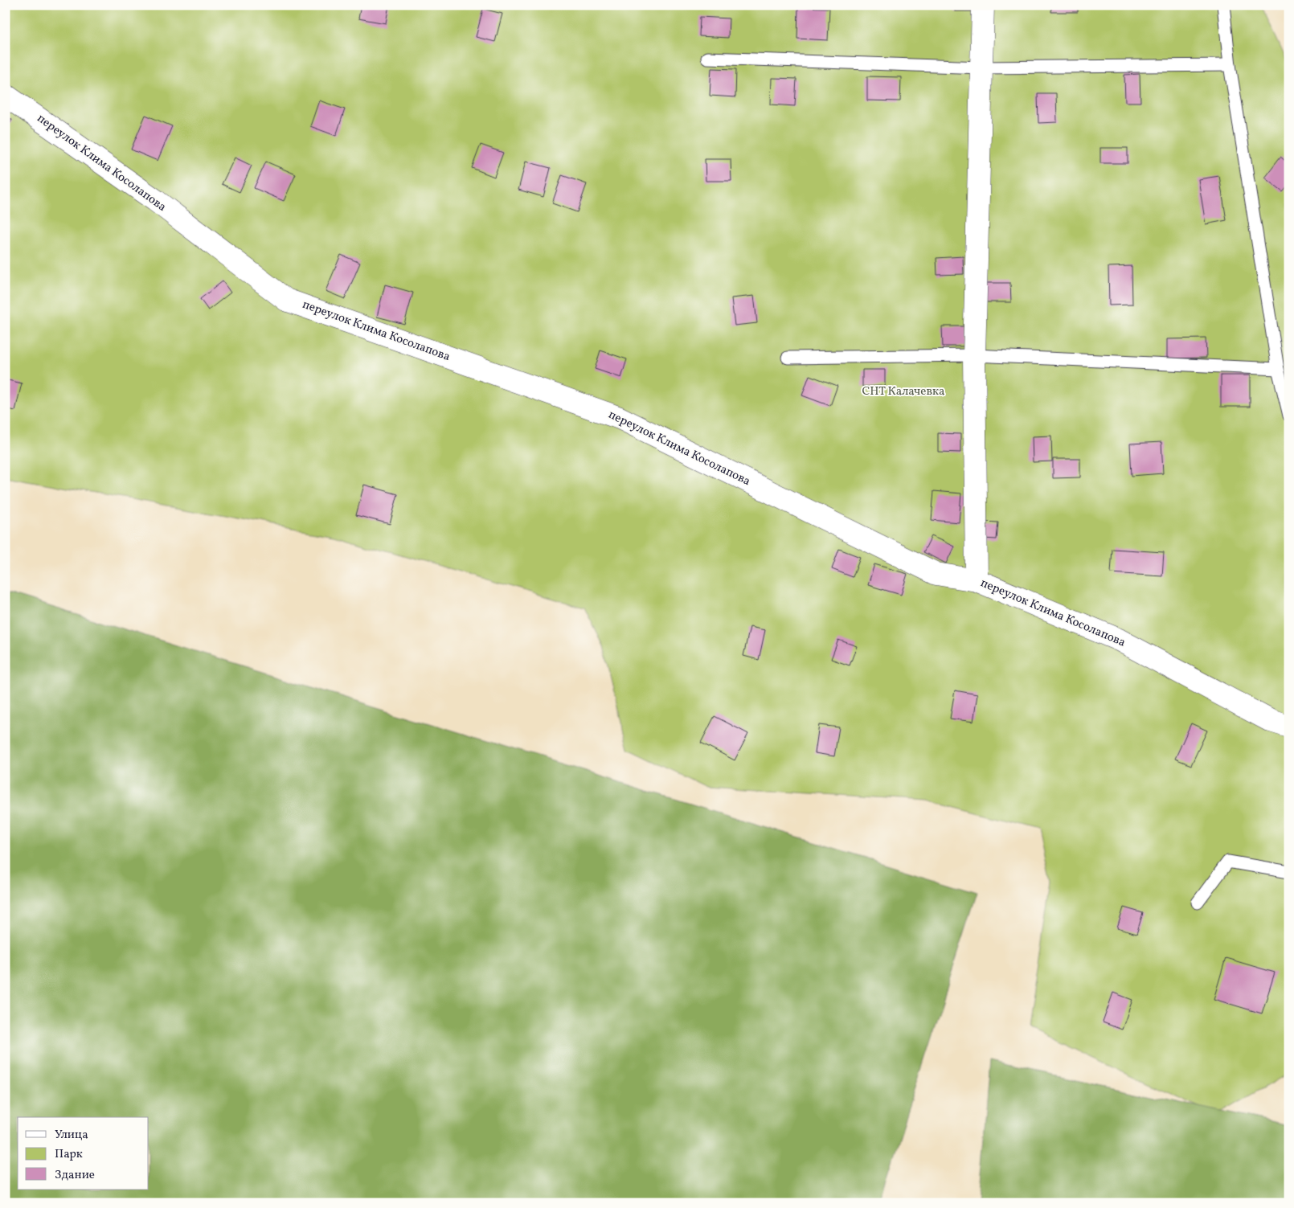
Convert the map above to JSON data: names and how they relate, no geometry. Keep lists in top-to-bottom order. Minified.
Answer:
{"streets":{"street":["переулок Клима Косолапова"]},"parks":["СНТ Калачевка"],"legend":["Улица","Парк","Здание"]}
